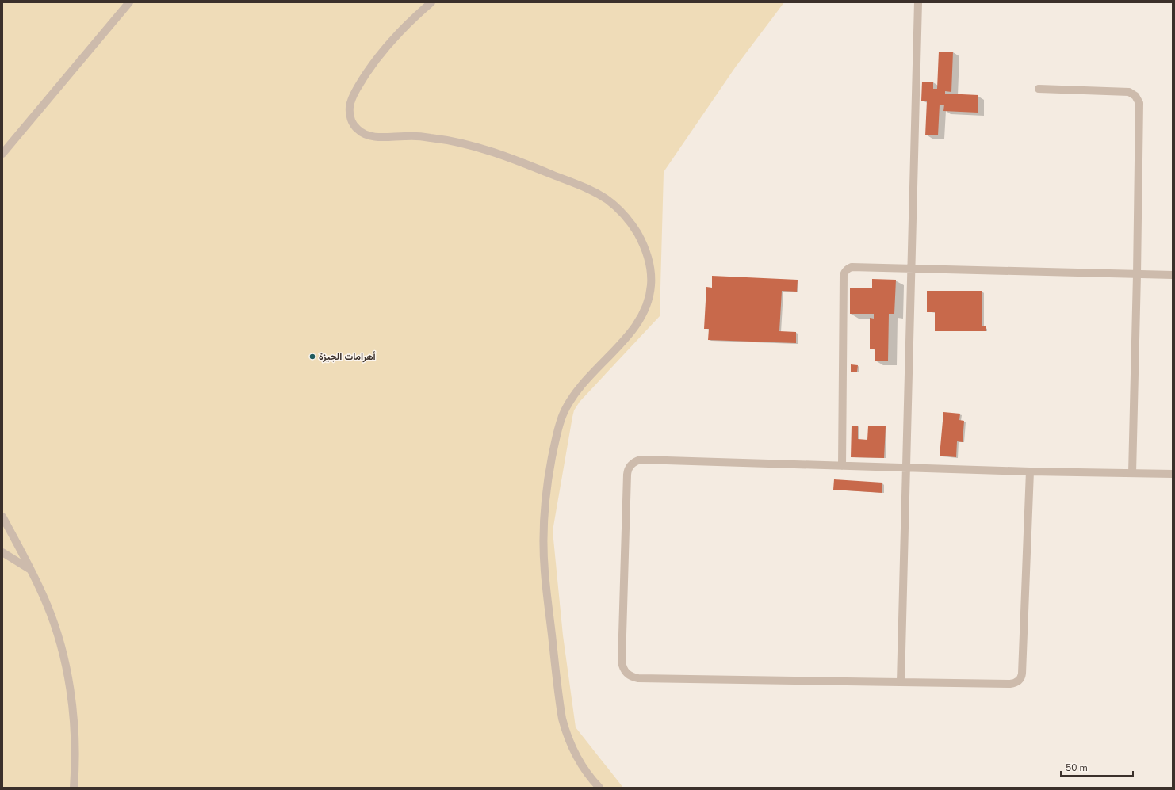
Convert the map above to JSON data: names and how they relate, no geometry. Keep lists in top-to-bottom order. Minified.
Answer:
{"places":["أهرامات الجيزة"],"scale_bar":"50 m"}
